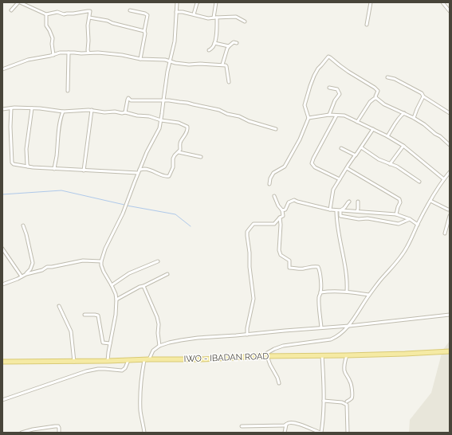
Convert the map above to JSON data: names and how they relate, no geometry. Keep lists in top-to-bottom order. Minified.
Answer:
{"streets":{"main road":["IWO - IBADAN ROAD"]}}
